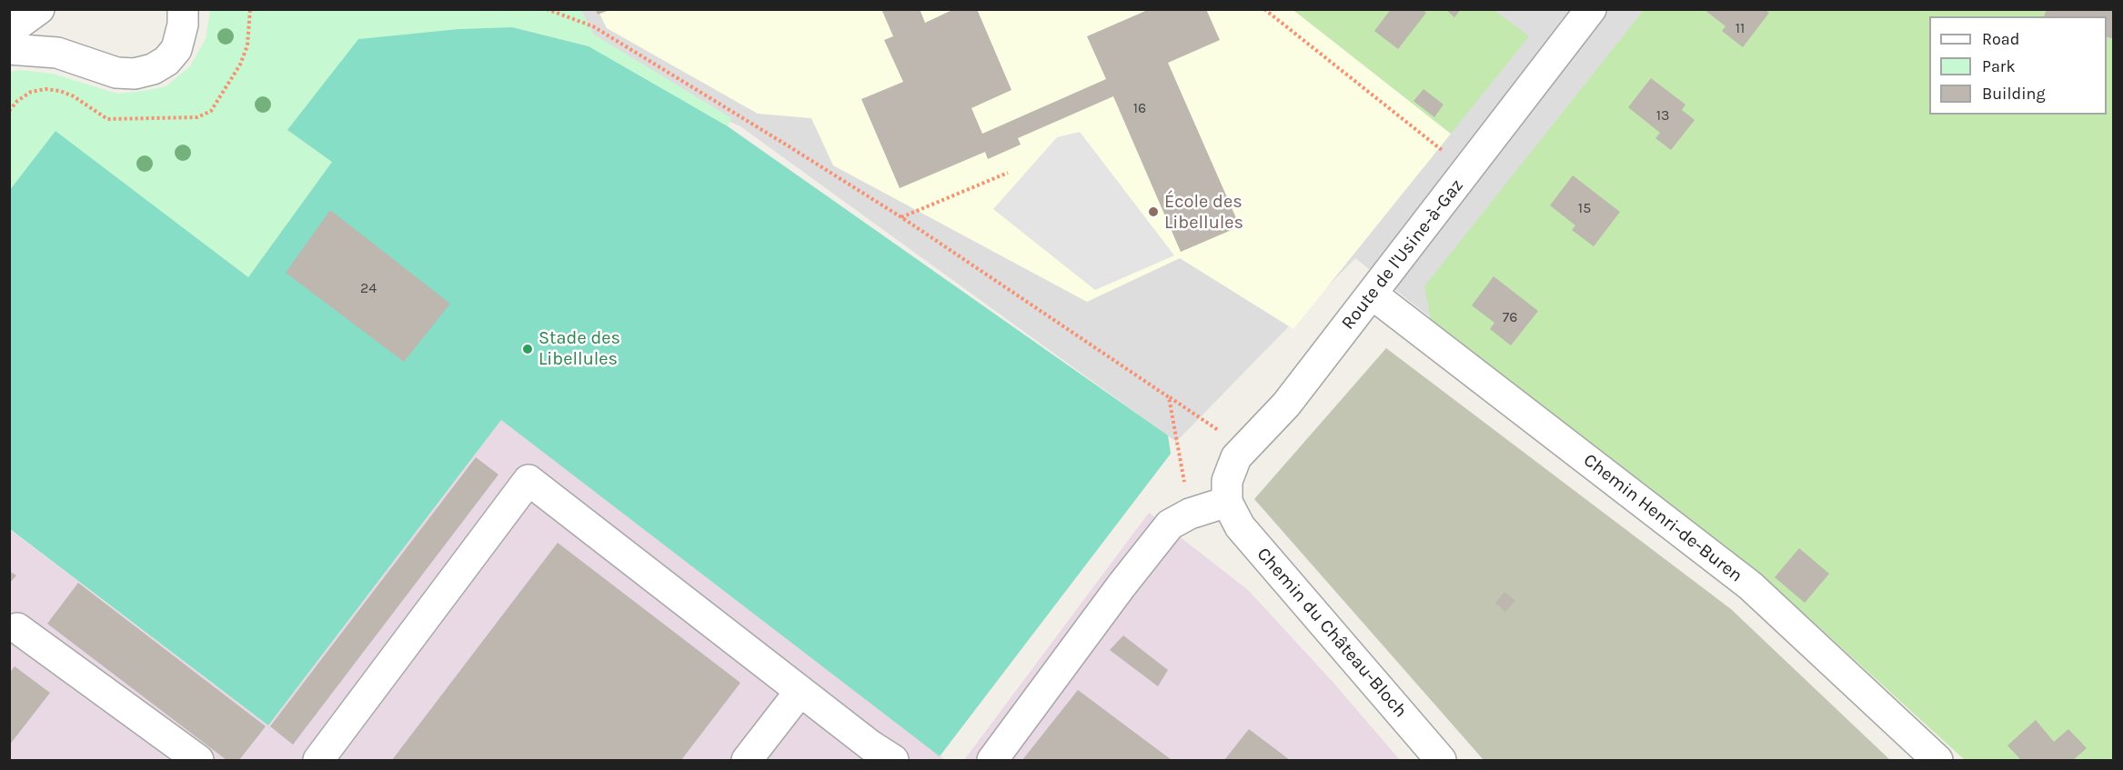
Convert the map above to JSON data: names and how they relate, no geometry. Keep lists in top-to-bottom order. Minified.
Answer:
{"streets":{"street":["Route de l'Usine-à-Gaz","Chemin Henri-de-Buren","Chemin du Château-Bloch"]},"crossings":[["Route de l'Usine-à-Gaz","Chemin Henri-de-Buren"],["Route de l'Usine-à-Gaz","Chemin du Château-Bloch"]],"places":["École des Libellules","Stade des Libellules"],"house_numbers":["11","16","13","15","24","76"],"legend":["Road","Park","Building"]}
